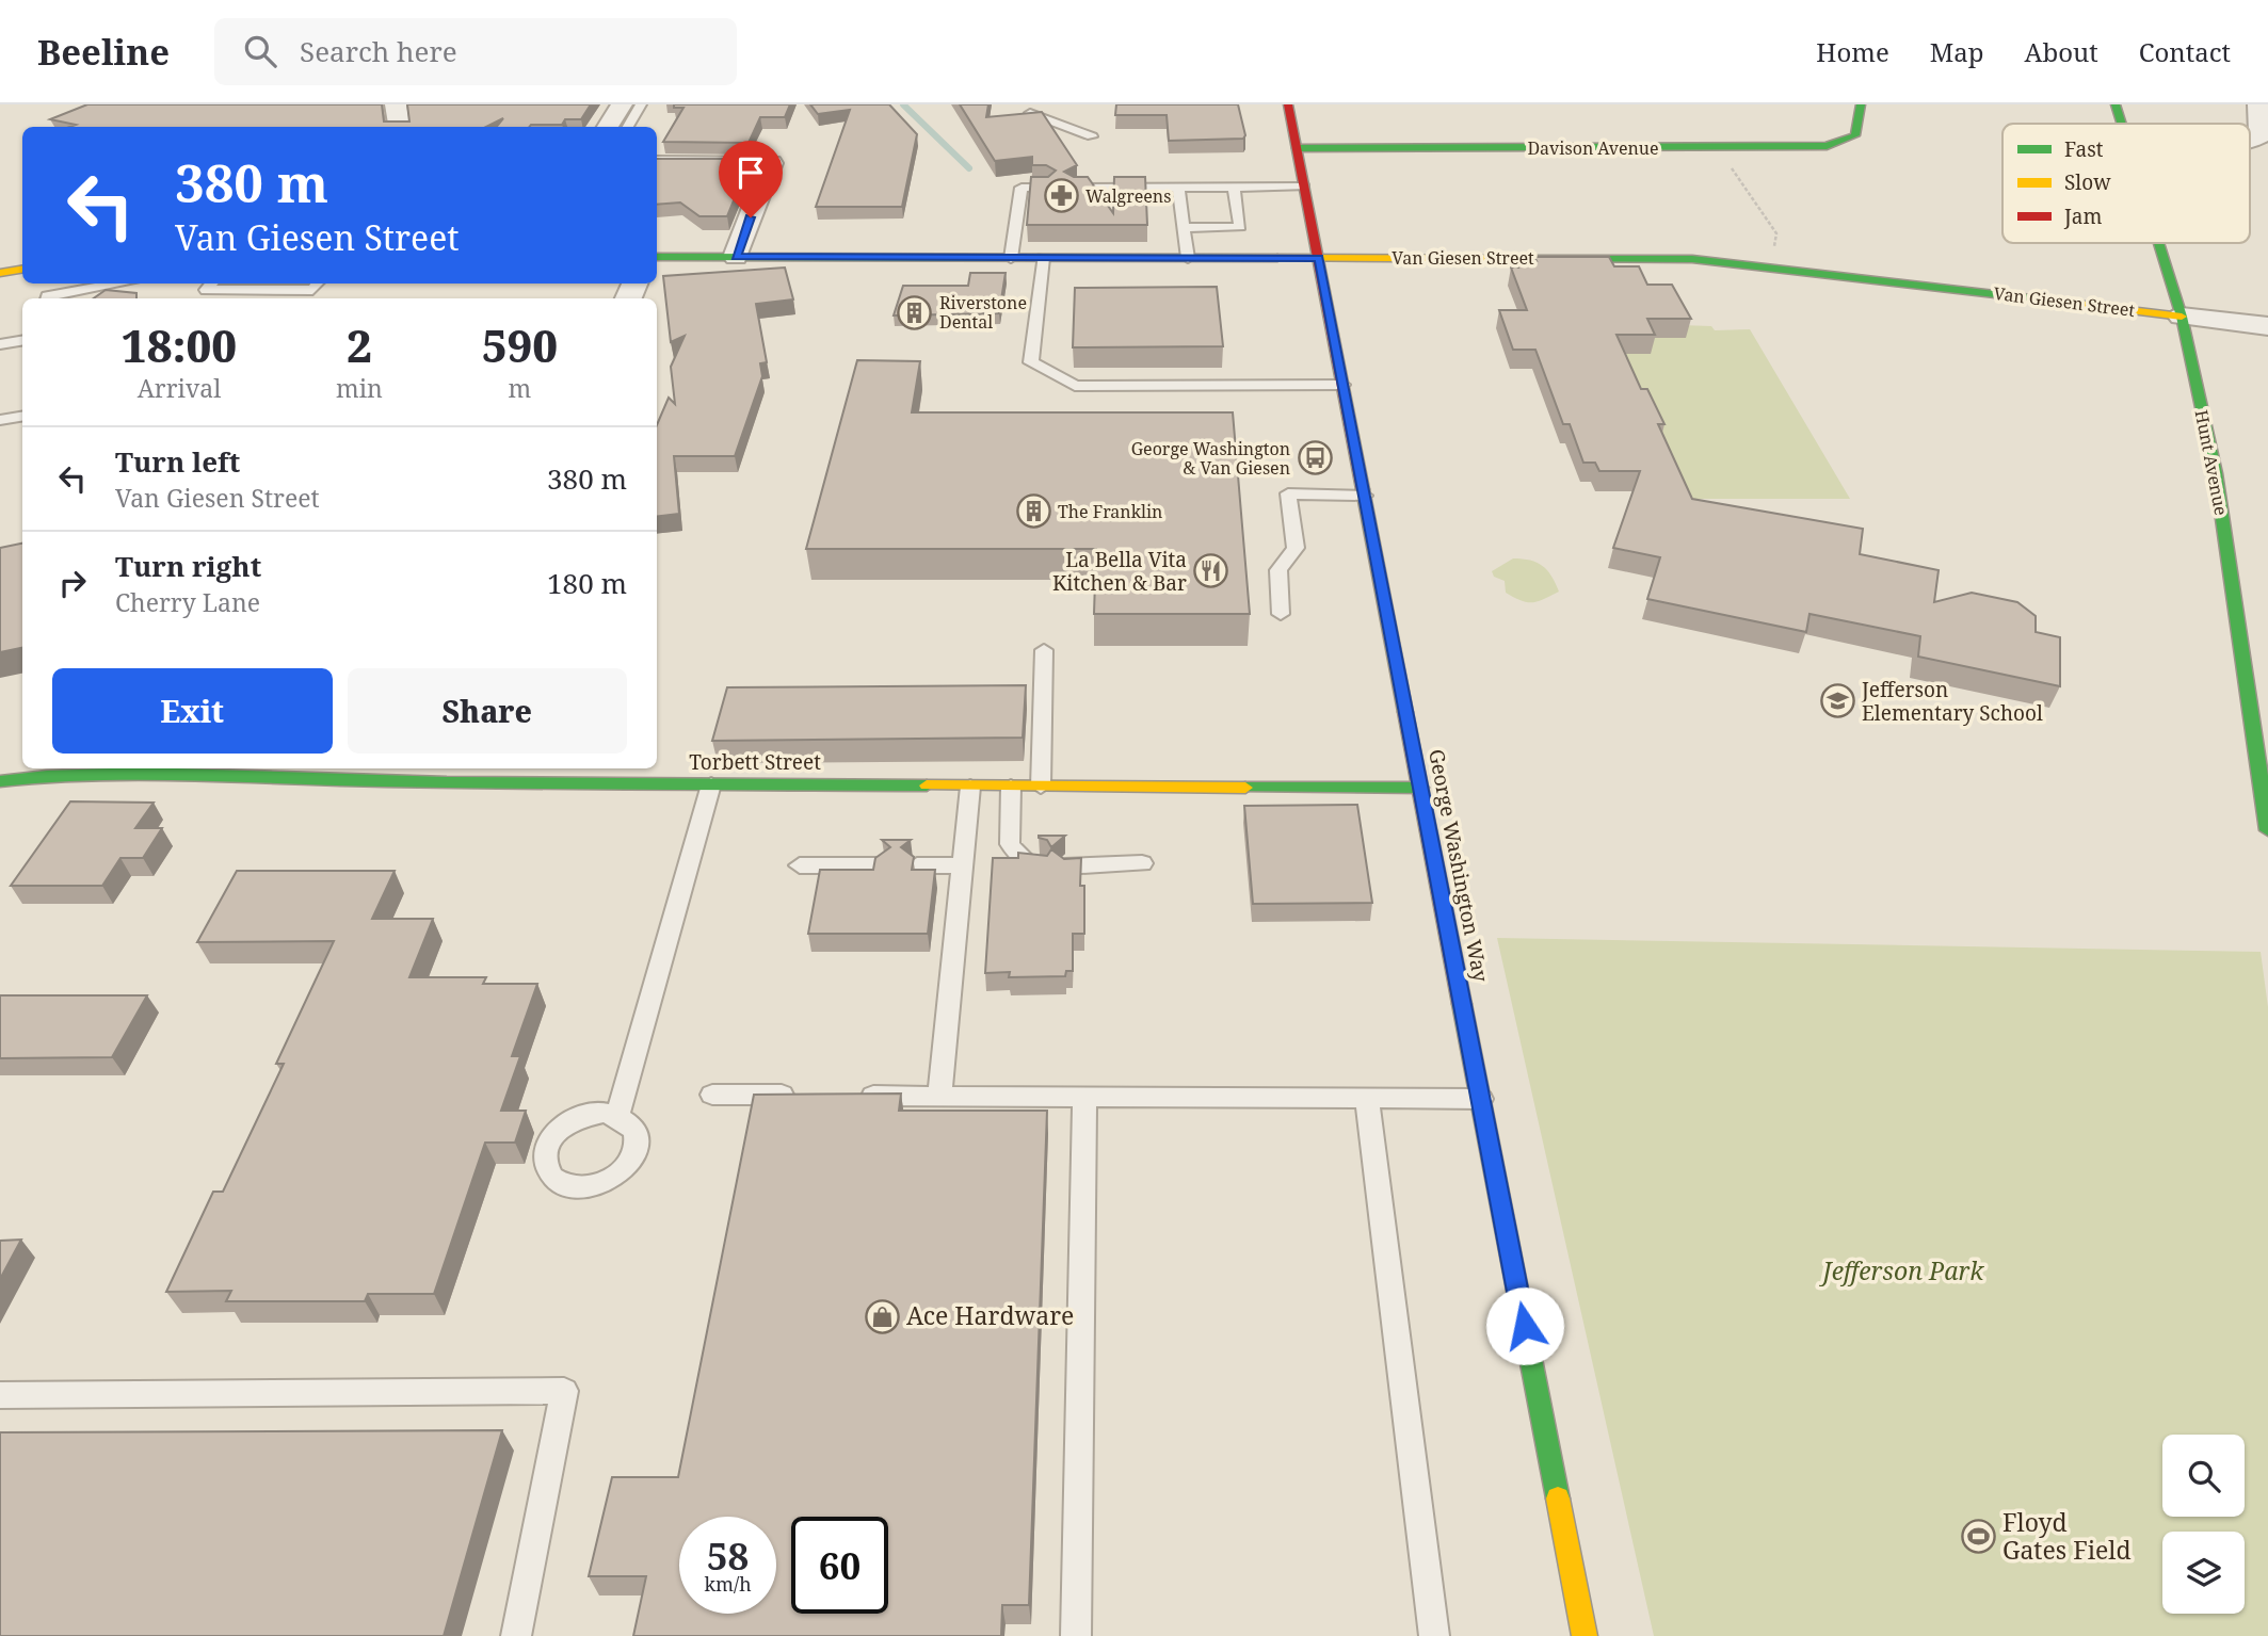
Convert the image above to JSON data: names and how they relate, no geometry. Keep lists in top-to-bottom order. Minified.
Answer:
{"streets":{"street":["Davison Avenue","Van Giesen Street","Hunt Avenue","Torbett Street","George Washington Way"]},"crossings":[["Davison Avenue","George Washington Way"],["Van Giesen Street","Hunt Avenue"],["Van Giesen Street","George Washington Way"],["Torbett Street","George Washington Way"]],"parks":["Jefferson Park"],"places":{"pharmacy":["Walgreens"],"building":["Riverstone Dental","The Franklin"],"bus stop":["George Washington & Van Giesen"],"restaurant":["La Bella Vita Kitchen & Bar"],"school or university":["Jefferson Elementary School"],"shop":["Ace Hardware"],"sports":["Floyd Gates Field"]},"legend":["Fast","Slow","Jam"],"page":{"header":"Beeline","search":"Search here","nav":["Home","Map","About","Contact"],"turn":["380 m","Van Giesen Street"],"eta":["18:00","Arrival","2","min","590","m"],"list":[{"name":"Turn left","note":"Van Giesen Street","value":"380 m"},{"name":"Turn right","note":"Cherry Lane","value":"180 m"}],"buttons":["Exit","Share"],"speed":"58 km/h","limit":"60"}}
